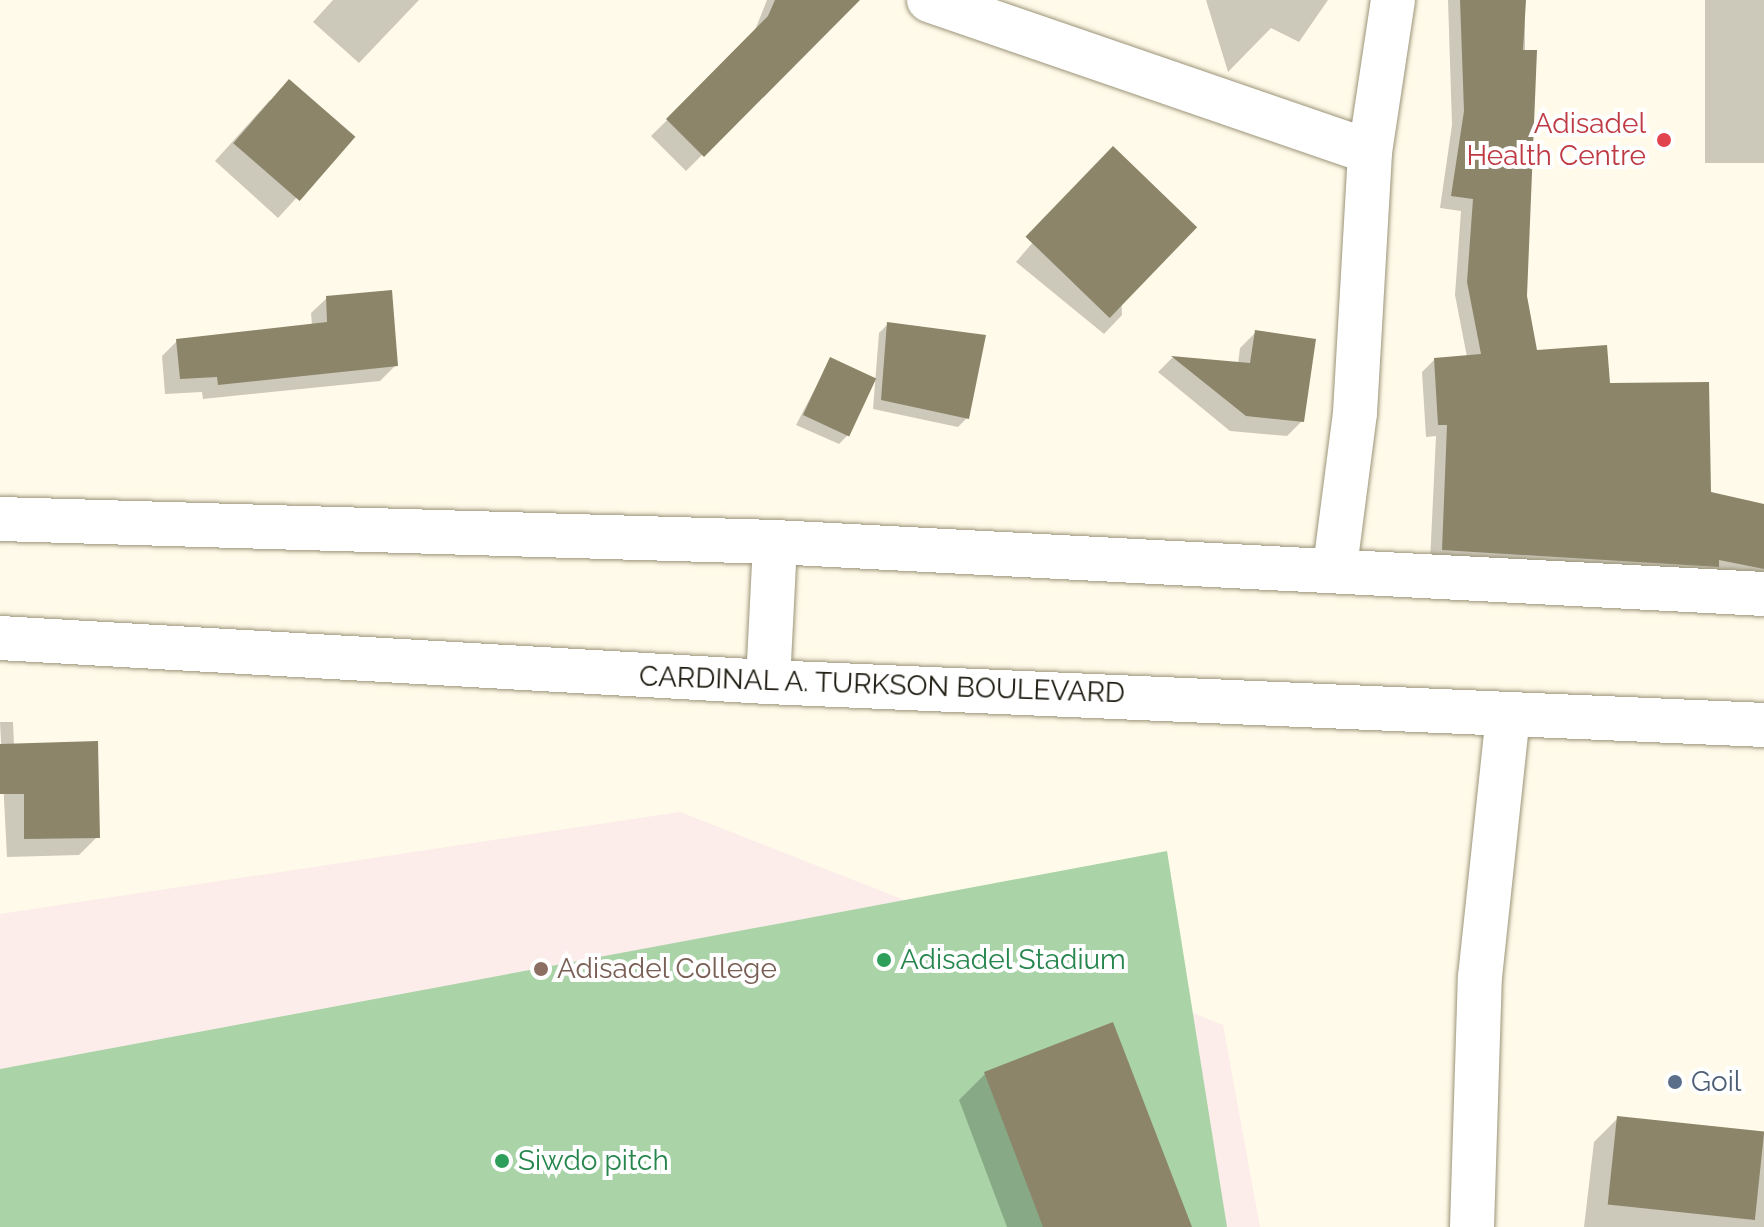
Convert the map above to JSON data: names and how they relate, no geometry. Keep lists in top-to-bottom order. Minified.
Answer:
{"streets":{"street":["CARDINAL A. TURKSON BOULEVARD"]},"places":["Adisadel Health Centre","Adisadel Stadium","Adisadel College","Goil","Siwdo pitch"]}
